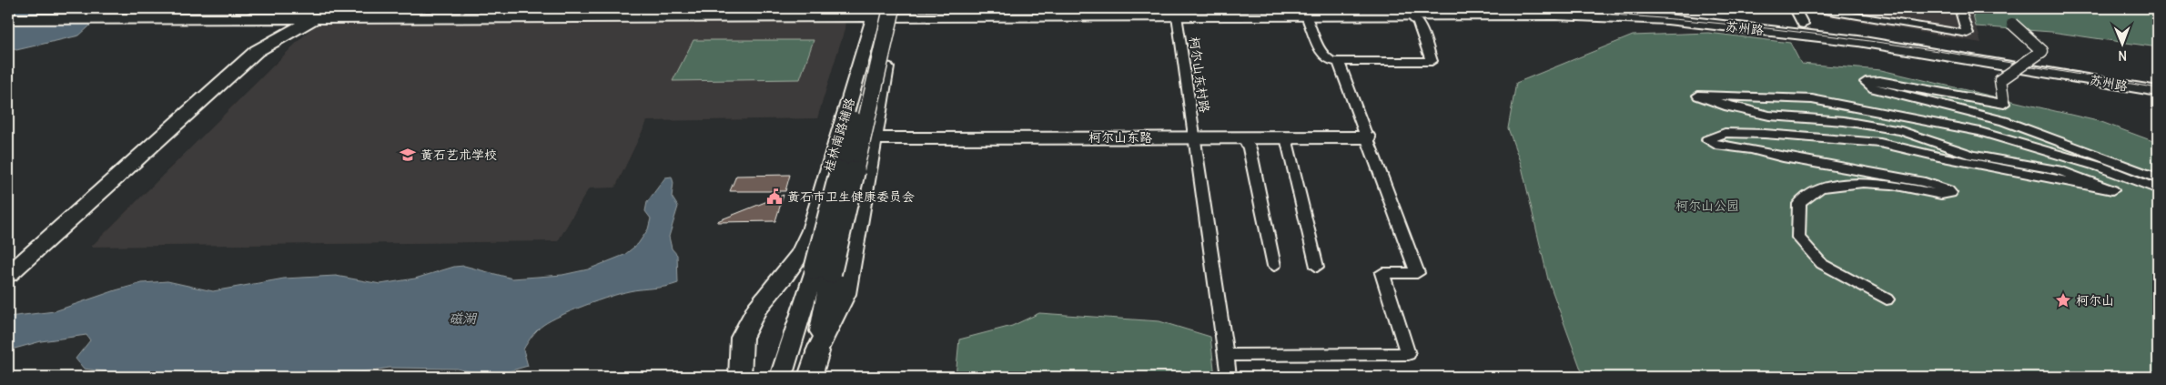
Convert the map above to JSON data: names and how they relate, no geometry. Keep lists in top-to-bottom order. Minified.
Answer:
{"streets":{"main road":["苏州路","桂林南路辅路","柯尔山东路"],"street":["柯尔山东村路"]},"crossings":[["苏州路","柯尔山东村路"],["苏州路","桂林南路辅路"],["柯尔山东村路","柯尔山东路"]],"water":["磁湖"],"parks":["柯尔山公园"],"places":{"school or university":["黄石艺术学校"],"public building":["黄石市卫生健康委员会"],"place":["柯尔山"]},"north":"bottom"}
